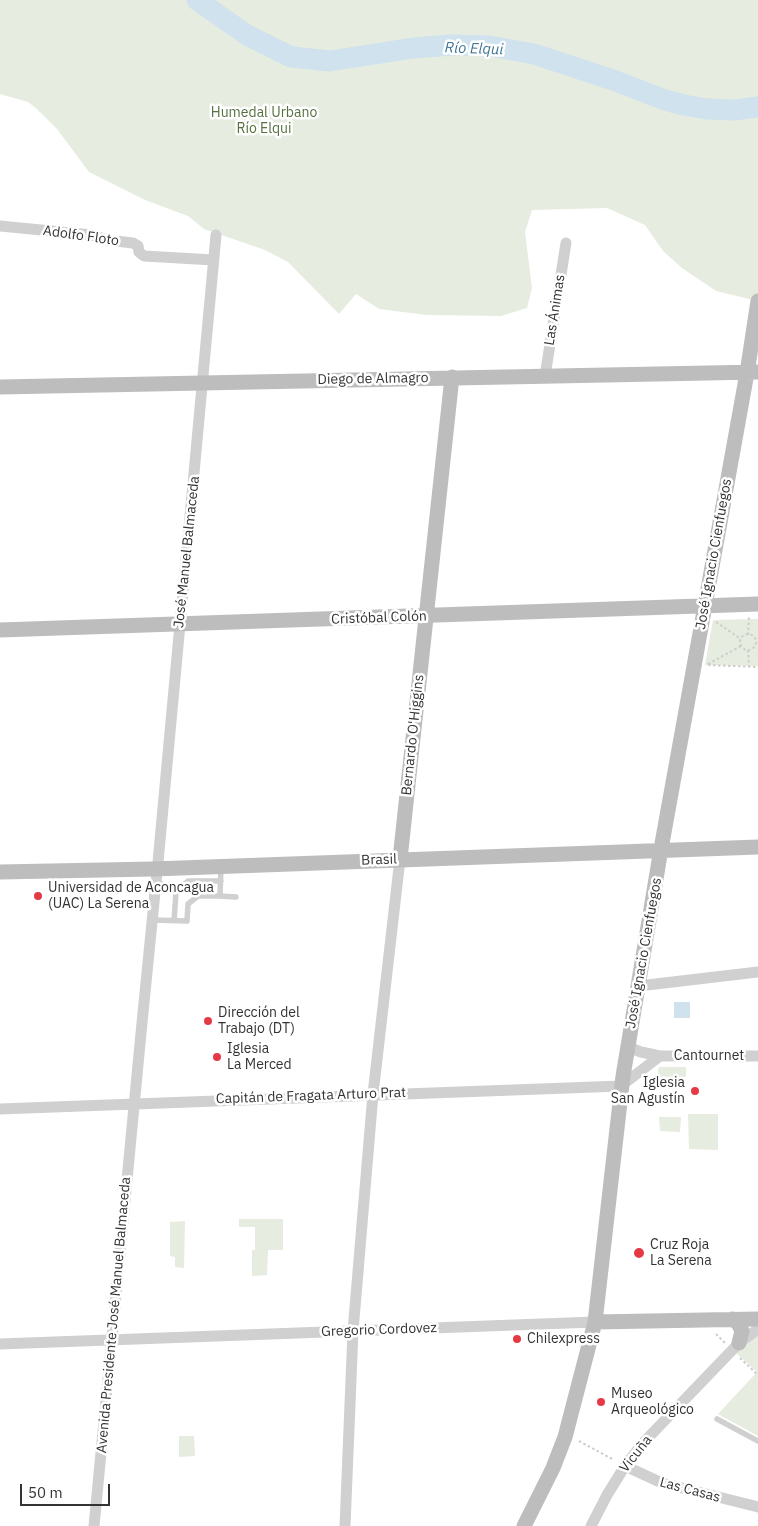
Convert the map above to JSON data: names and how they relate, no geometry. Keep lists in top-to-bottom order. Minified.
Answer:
{"streets":{"street":["Adolfo Floto","Las Ánimas","Diego de Almagro","José Manuel Balmaceda","José Ignacio Cienfuegos","Cristóbal Colón","Bernardo O'Higgins","Brasil","Cantournet","Capitán de Fragata Arturo Prat","Avenida Presidente José Manuel Balmaceda","Gregorio Cordovez","Vicuña","Las Casas"]},"crossings":[["Adolfo Floto","José Manuel Balmaceda"],["Las Ánimas","Diego de Almagro"],["Diego de Almagro","José Manuel Balmaceda"],["Diego de Almagro","José Ignacio Cienfuegos"],["Diego de Almagro","Bernardo O'Higgins"],["José Manuel Balmaceda","Cristóbal Colón"],["José Manuel Balmaceda","Brasil"],["José Ignacio Cienfuegos","Cristóbal Colón"],["José Ignacio Cienfuegos","Brasil"],["José Ignacio Cienfuegos","Cantournet"],["José Ignacio Cienfuegos","Capitán de Fragata Arturo Prat"],["José Ignacio Cienfuegos","Gregorio Cordovez"],["Cristóbal Colón","Bernardo O'Higgins"],["Bernardo O'Higgins","Brasil"],["Bernardo O'Higgins","Capitán de Fragata Arturo Prat"],["Bernardo O'Higgins","Gregorio Cordovez"],["Cantournet","Capitán de Fragata Arturo Prat"],["Capitán de Fragata Arturo Prat","Avenida Presidente José Manuel Balmaceda"],["Avenida Presidente José Manuel Balmaceda","Gregorio Cordovez"],["Vicuña","Las Casas"]],"water":["Río Elqui"],"parks":["Humedal Urbano Río Elqui"],"places":["Universidad de Aconcagua (UAC) La Serena","Dirección del Trabajo (DT)","Iglesia La Merced","Iglesia San Agustín","Cruz Roja La Serena","Chilexpress","Museo Arqueológico"],"scale_bar":"50 m"}
